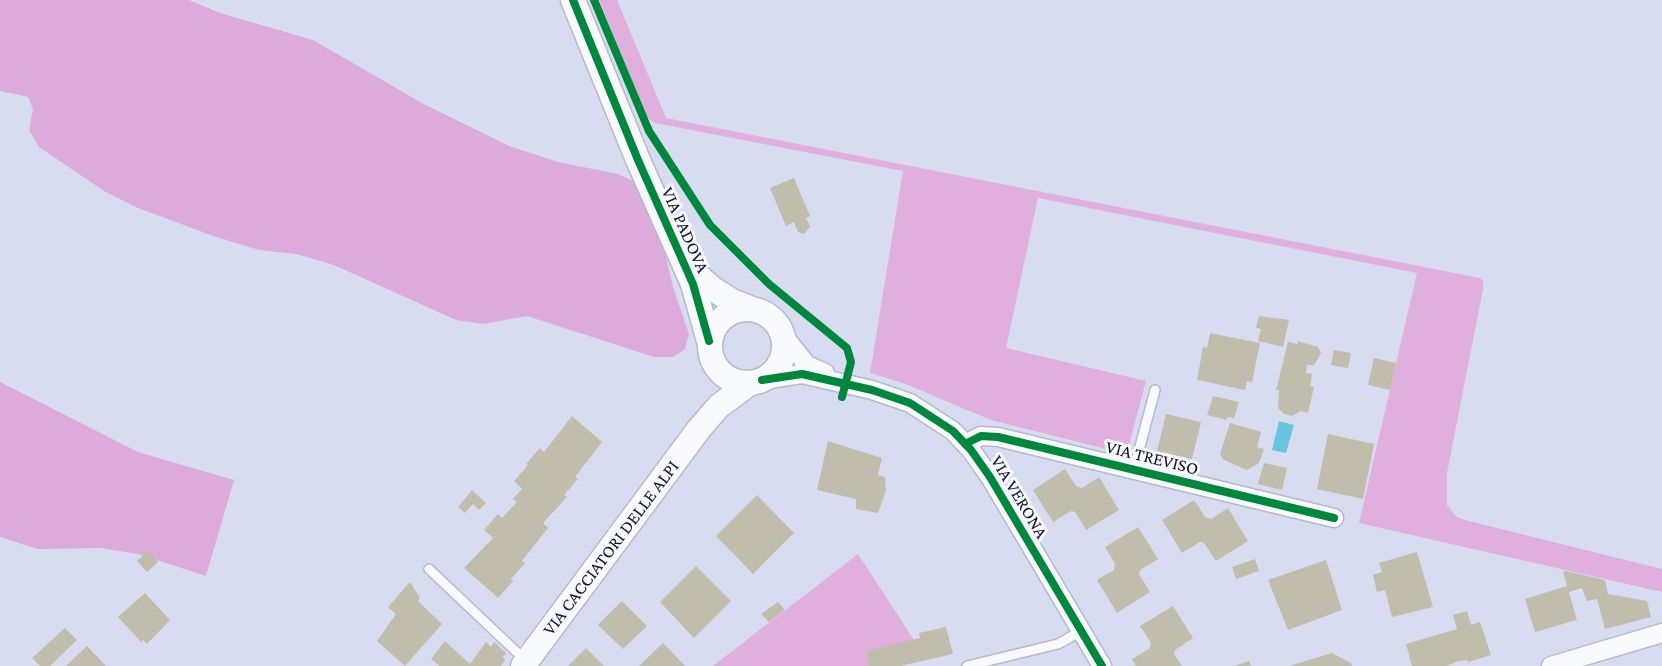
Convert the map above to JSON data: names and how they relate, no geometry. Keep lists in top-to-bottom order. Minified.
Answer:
{"streets":{"street":["VIA PADOVA","VIA TREVISO","VIA VERONA","VIA CACCIATORI DELLE ALPI"]},"crossings":[["VIA PADOVA","VIA VERONA"],["VIA PADOVA","VIA CACCIATORI DELLE ALPI"],["VIA TREVISO","VIA VERONA"],["VIA VERONA","VIA CACCIATORI DELLE ALPI"]]}
